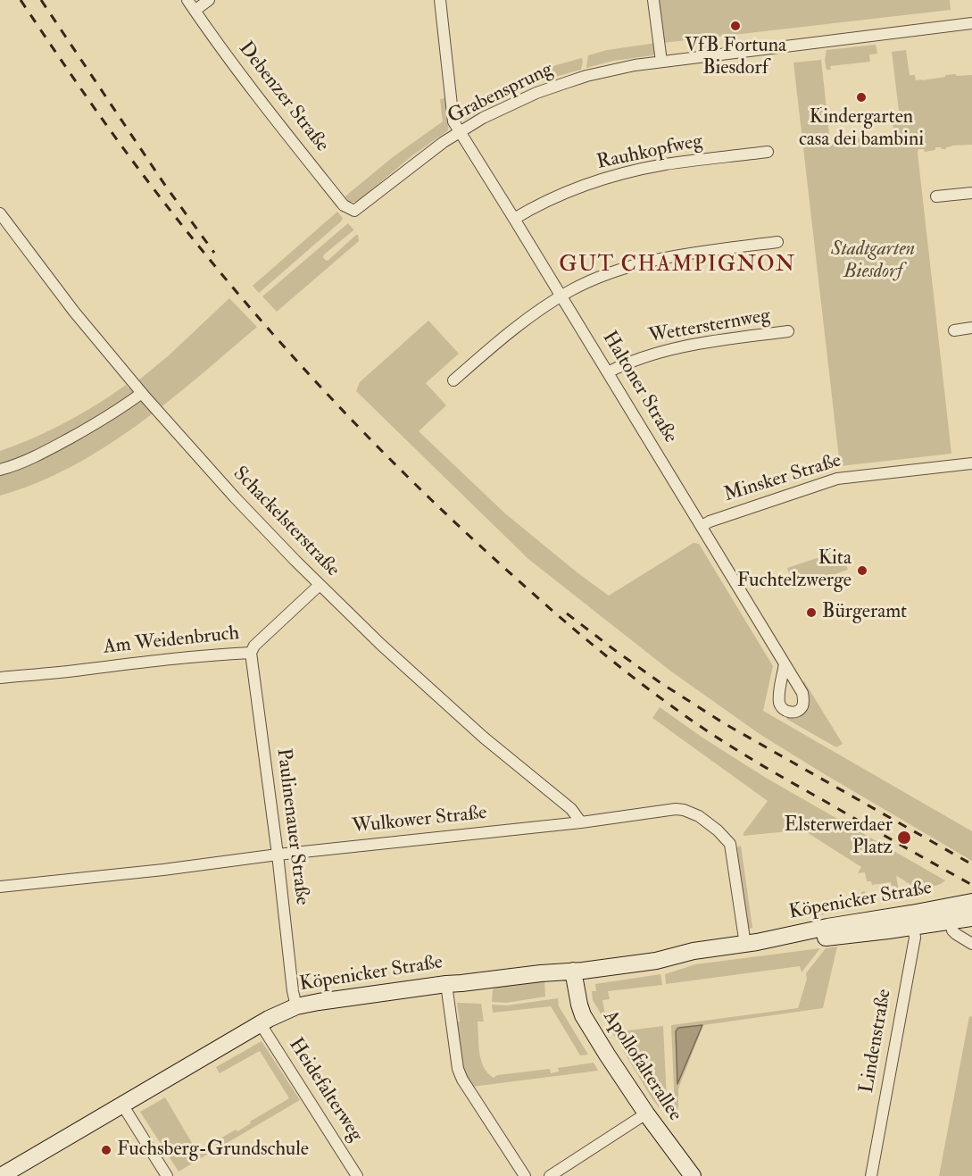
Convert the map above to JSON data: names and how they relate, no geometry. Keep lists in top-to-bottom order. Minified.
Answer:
{"streets":{"main road":["Köpenicker Straße","Apollofalterallee"],"street":["Grabensprung","Debenzer Straße","Rauhkopfweg","Wettersternweg","Haltoner Straße","Minsker Straße","Schackelsterstraße","Am Weidenbruch","Wulkower Straße","Paulinenauer Straße","Lindenstraße","Heidefalterweg"]},"crossings":[["Grabensprung","Debenzer Straße"],["Grabensprung","Haltoner Straße"],["Rauhkopfweg","Haltoner Straße"],["Wettersternweg","Haltoner Straße"],["Haltoner Straße","Minsker Straße"],["Schackelsterstraße","Am Weidenbruch"],["Schackelsterstraße","Wulkower Straße"],["Am Weidenbruch","Paulinenauer Straße"],["Wulkower Straße","Paulinenauer Straße"],["Wulkower Straße","Köpenicker Straße"],["Paulinenauer Straße","Köpenicker Straße"],["Köpenicker Straße","Lindenstraße"],["Köpenicker Straße","Apollofalterallee"],["Köpenicker Straße","Heidefalterweg"]],"districts":["GUT CHAMPIGNON"],"parks":["Stadtgarten Biesdorf"],"places":["VfB Fortuna Biesdorf","Kindergarten casa dei bambini","Kita Fuchtelzwerge","Bürgeramt","Elsterwerdaer Platz","Fuchsberg-Grundschule"]}
